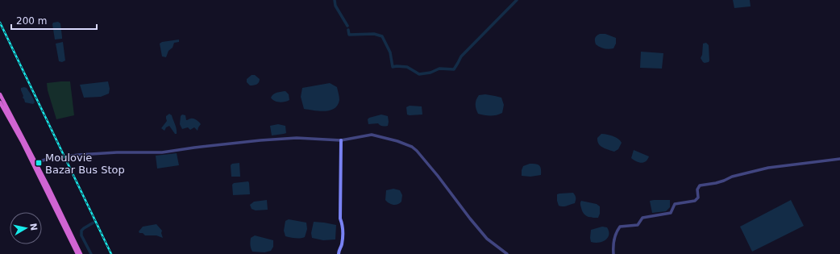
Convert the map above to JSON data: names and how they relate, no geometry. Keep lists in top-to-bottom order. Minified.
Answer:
{"places":{"transit":["Moulovie Bazar Bus Stop"]},"scale_bar":"200 m","north":"right"}
